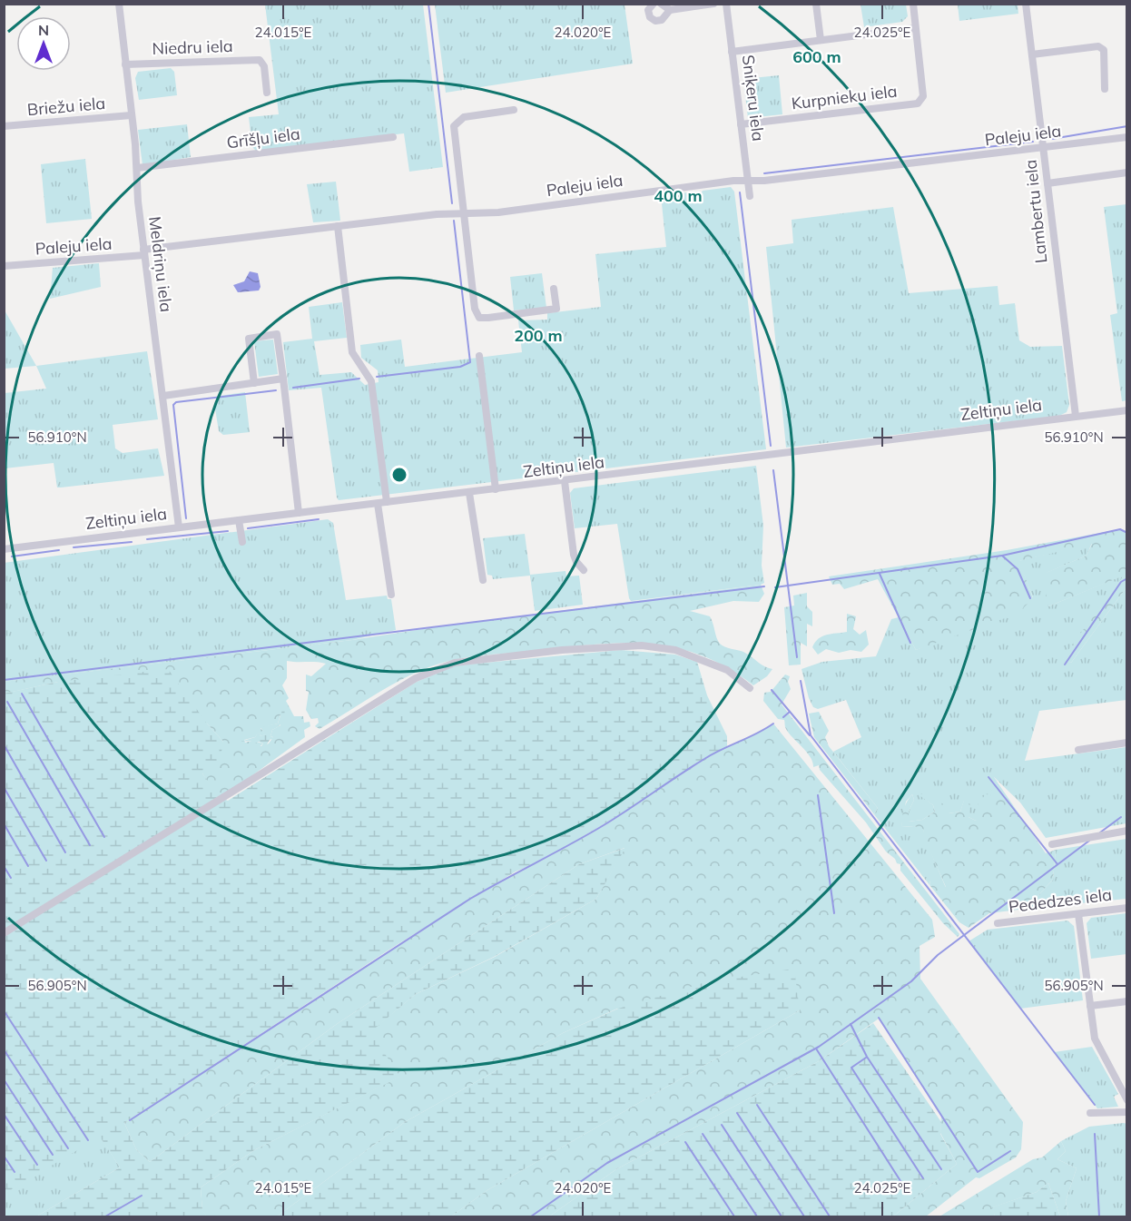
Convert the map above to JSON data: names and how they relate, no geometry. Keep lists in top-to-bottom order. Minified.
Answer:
{"streets":{"street":["Niedru iela","Kurpnieku iela","Sniķeru iela","Briežu iela","Paleju iela","Grīšļu iela","Lambertu iela","Meldriņu iela","Zeltiņu iela","Pededzes iela"]},"crossings":[["Niedru iela","Meldriņu iela"],["Kurpnieku iela","Sniķeru iela"],["Sniķeru iela","Paleju iela"],["Briežu iela","Meldriņu iela"],["Paleju iela","Lambertu iela"],["Paleju iela","Meldriņu iela"],["Grīšļu iela","Meldriņu iela"],["Lambertu iela","Zeltiņu iela"],["Meldriņu iela","Zeltiņu iela"]],"north":"top","coordinates":["24.015°E","24.020°E","24.025°E","56.910°N","56.905°N"],"rings":["600 m","400 m","200 m"]}
